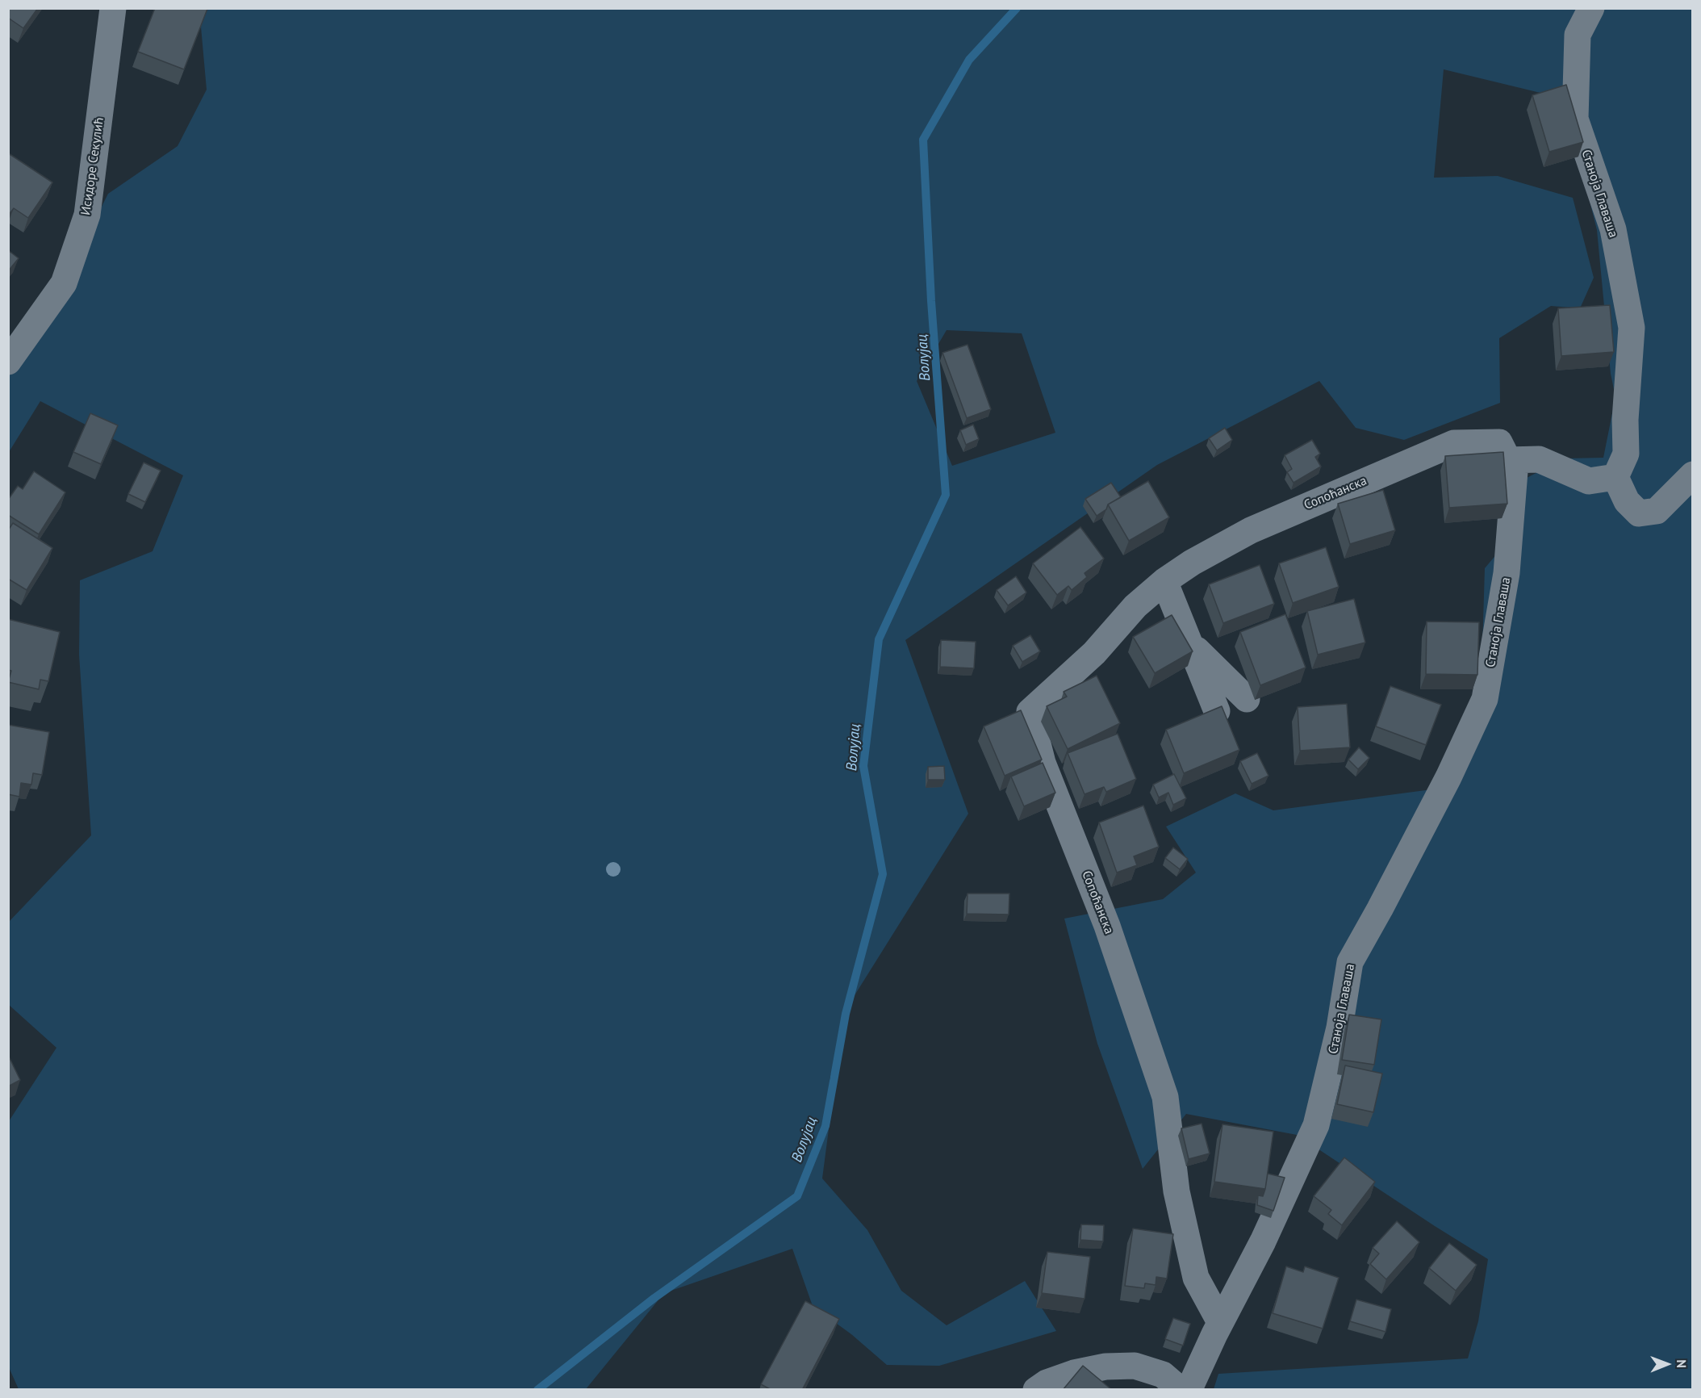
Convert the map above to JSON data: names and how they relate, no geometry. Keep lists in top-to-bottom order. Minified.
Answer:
{"streets":{"street":["Исидоре Секулић","Станоја Главаша","Сопоћанска"]},"crossings":[["Станоја Главаша","Сопоћанска"]],"water":["Волујац"],"north":"right"}
